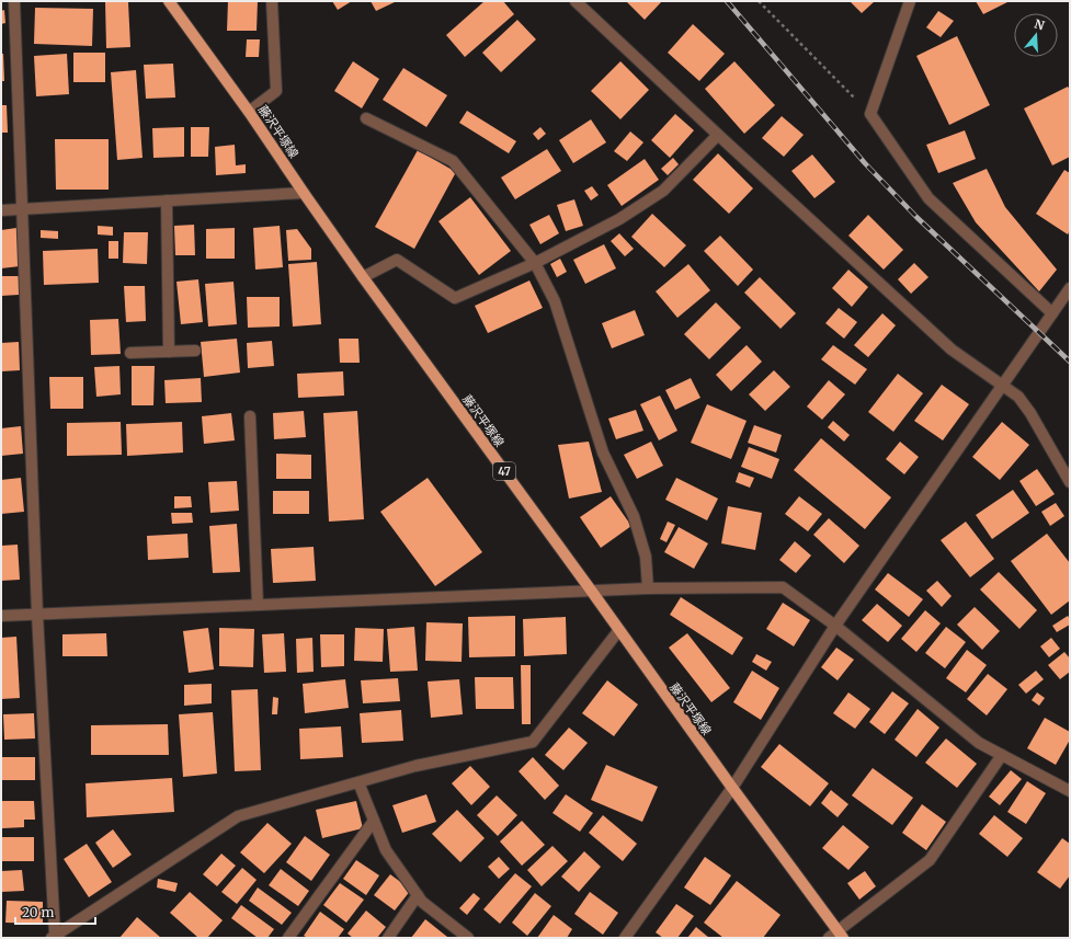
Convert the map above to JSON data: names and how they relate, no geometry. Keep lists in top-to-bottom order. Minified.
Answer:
{"streets":{"main road":["藤沢平塚線","47"]},"scale_bar":"20 m","north":"top"}
